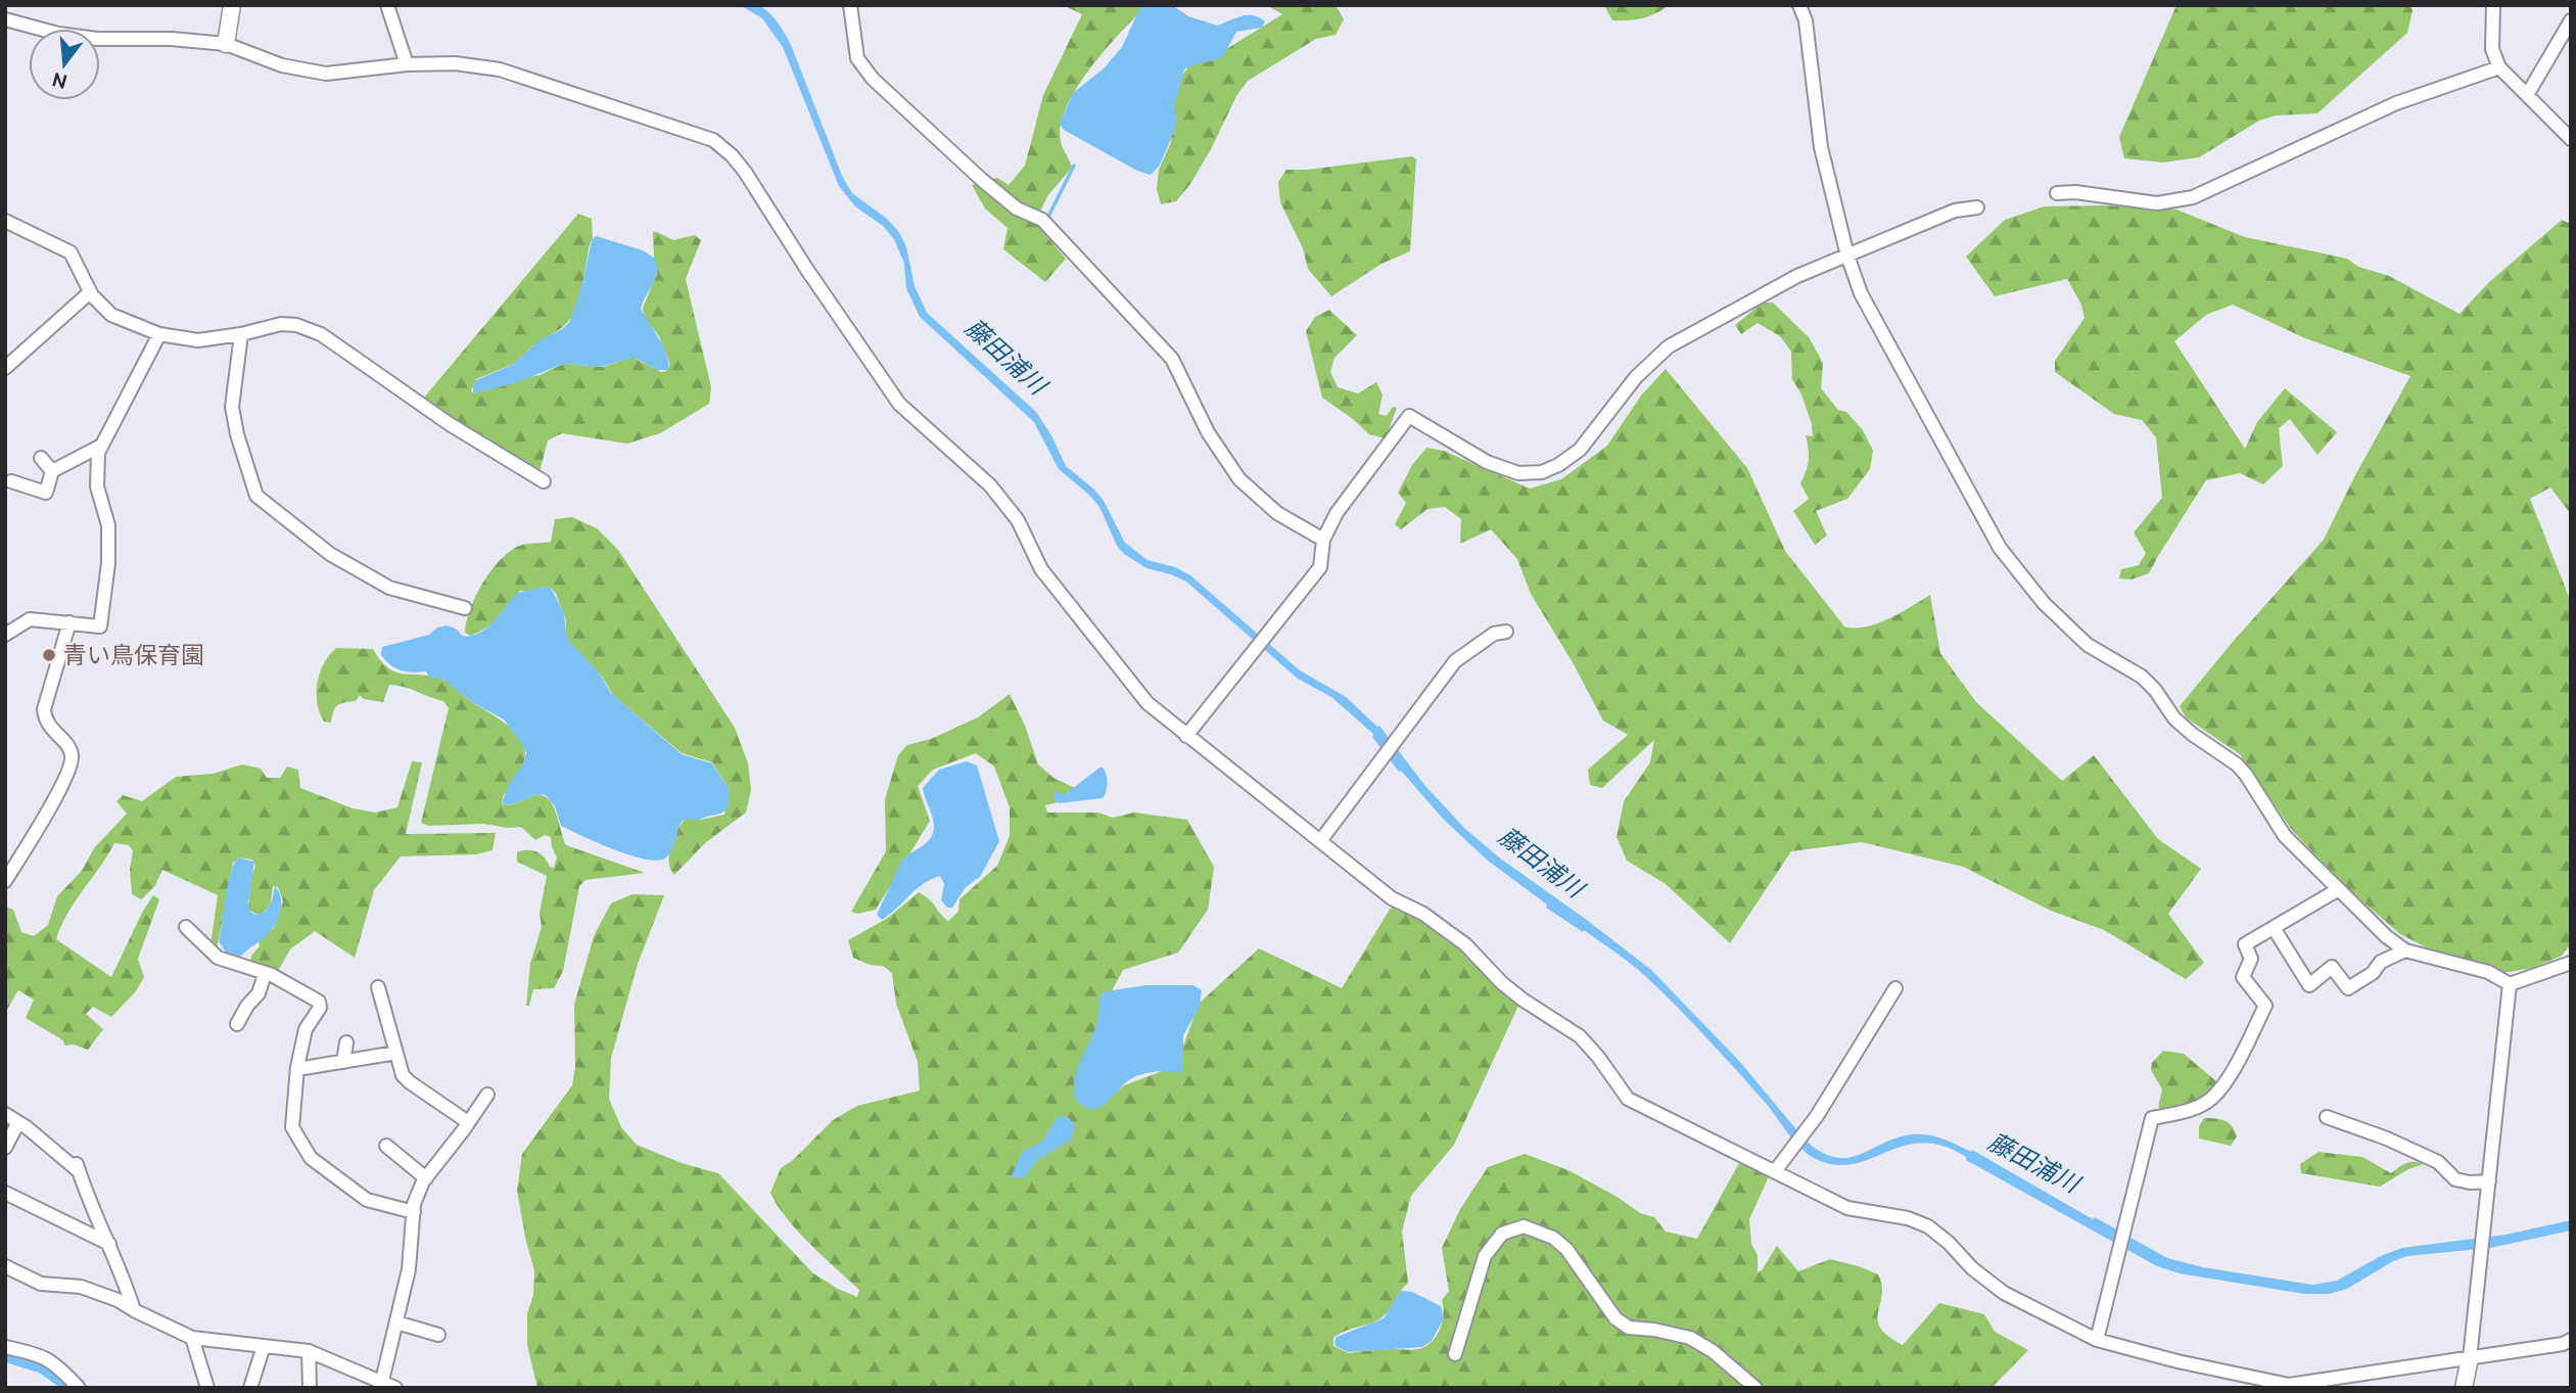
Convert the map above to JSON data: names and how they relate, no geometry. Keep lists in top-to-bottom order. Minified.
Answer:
{"water":["藤田浦川"],"places":["青い鳥保育園"],"north":"bottom"}
